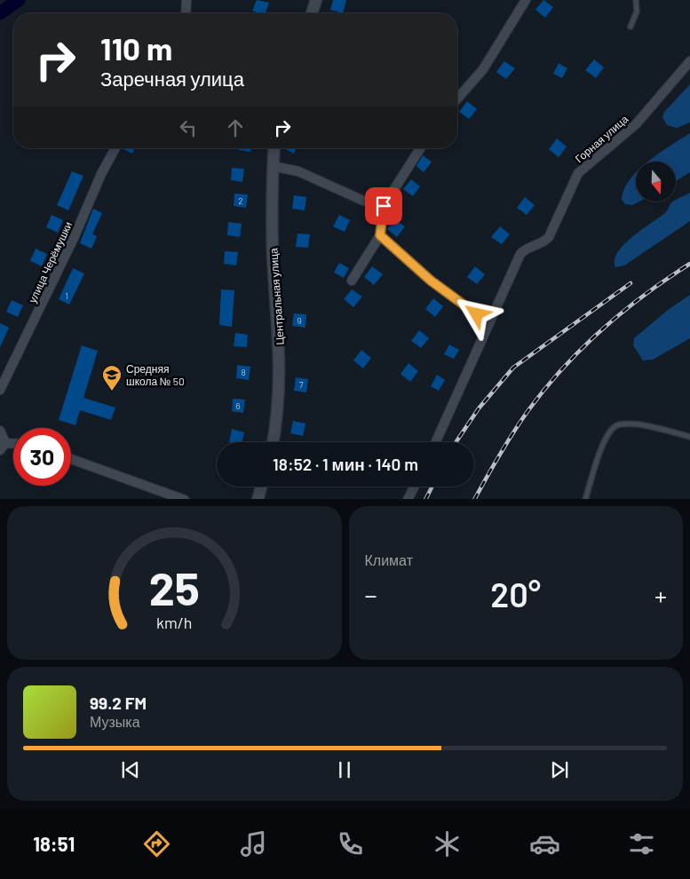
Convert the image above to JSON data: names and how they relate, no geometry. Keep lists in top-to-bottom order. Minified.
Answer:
{"streets":{"street":["Горная улица","улица Черёмушки","Центральная улица"]},"places":{"school or university":["Средняя школа № 50"]},"house_numbers":["2","1","9","8","7","6"],"north":"bottom","page":{"turn":["110 m","Заречная улица"],"limit":"30","trip":"18:52 · 1 мин · 140 m","tile":"Климат","heat":["−","20°","+"],"song":["99.2 FM","Музыка"],"tabs":"18:51","gauge":["25","km/h"]}}
